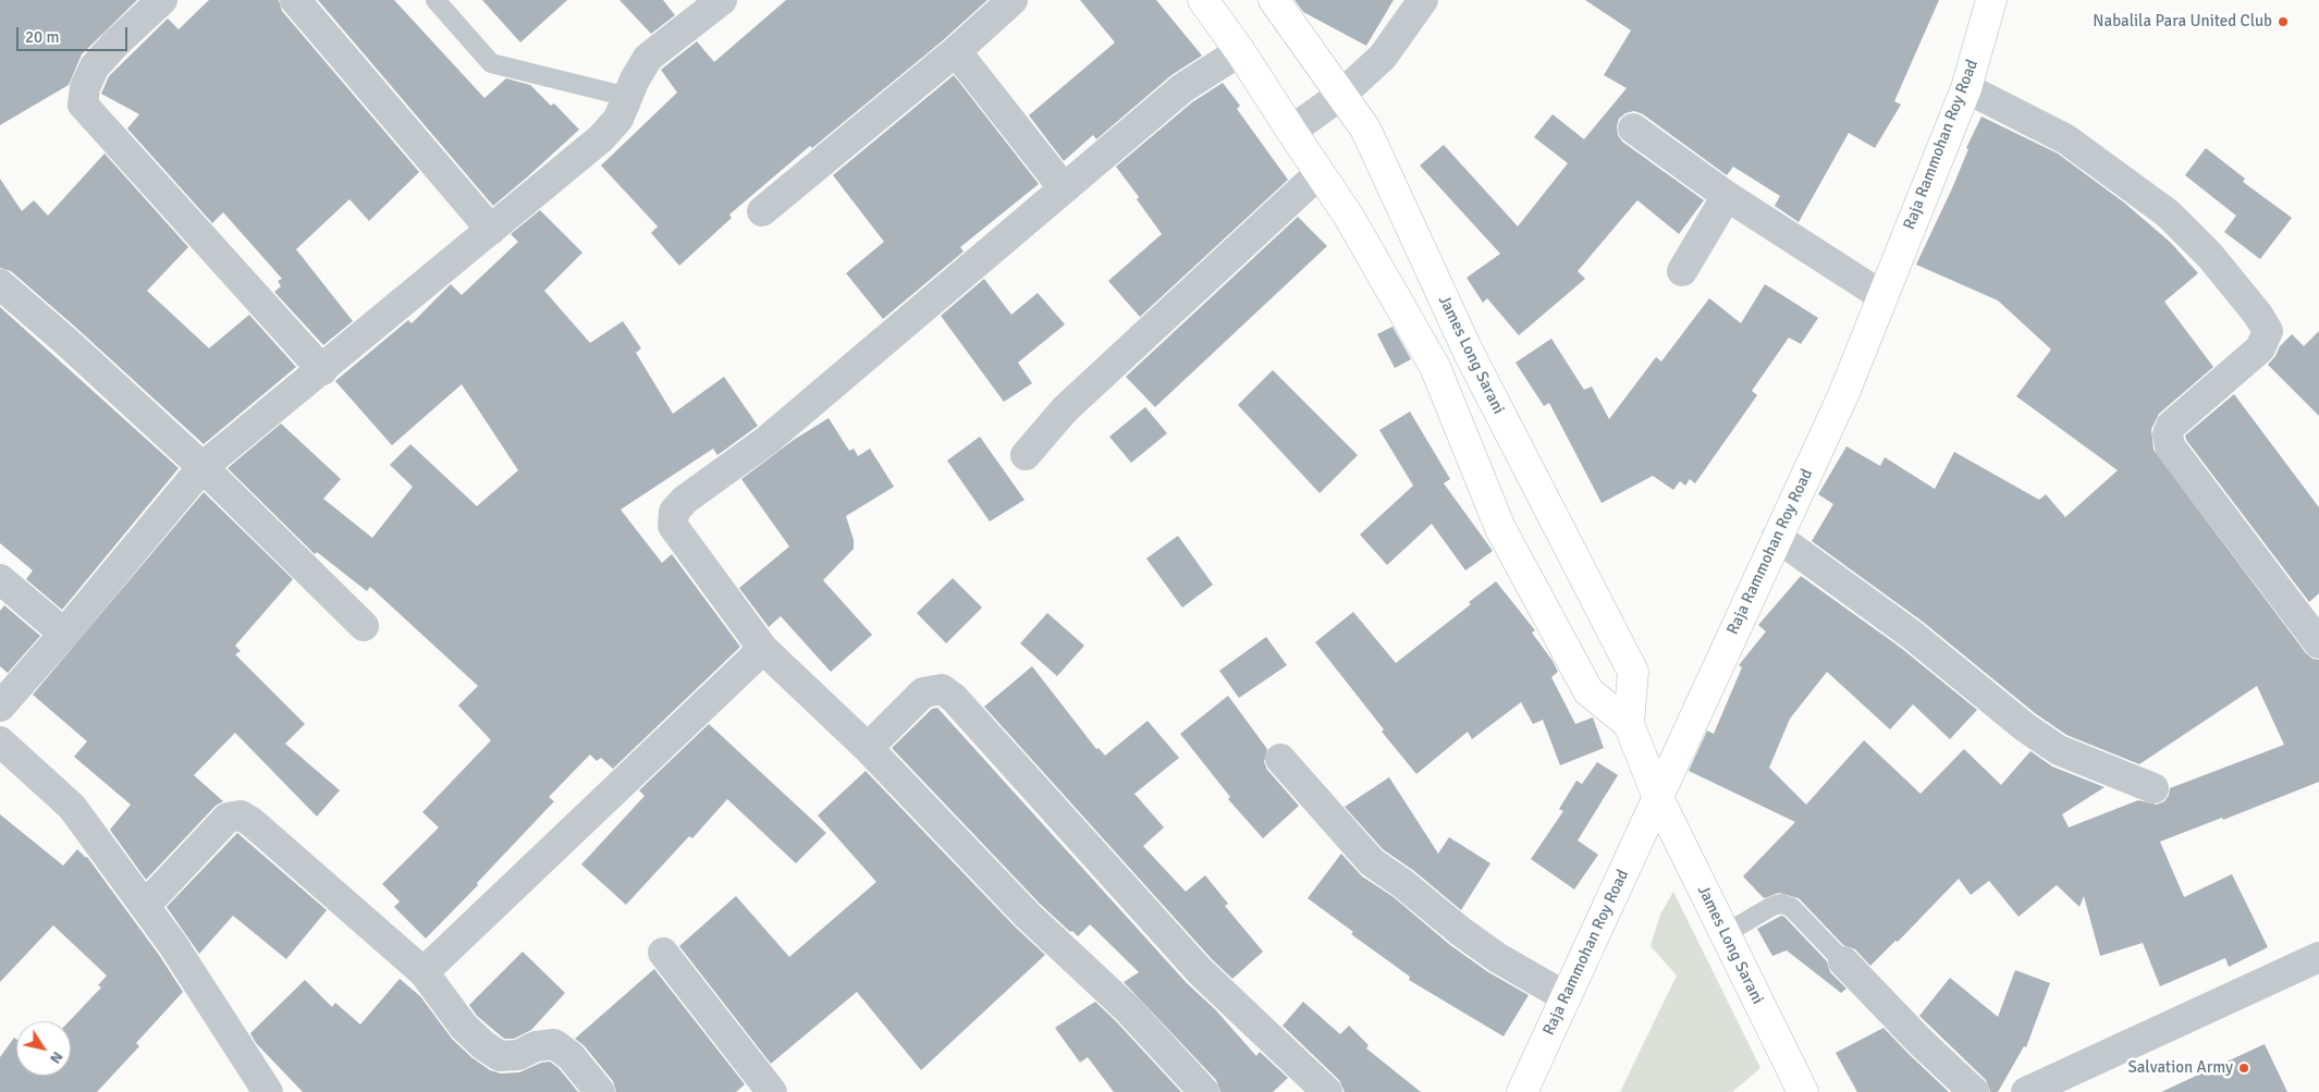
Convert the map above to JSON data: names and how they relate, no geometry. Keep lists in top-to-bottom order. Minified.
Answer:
{"streets":{"main road":["Raja Rammohan Roy Road","James Long Sarani"]},"crossings":[["Raja Rammohan Roy Road","James Long Sarani"]],"places":["Nabalila Para United Club","Salvation Army"],"scale_bar":"20 m","north":"bottom right"}
